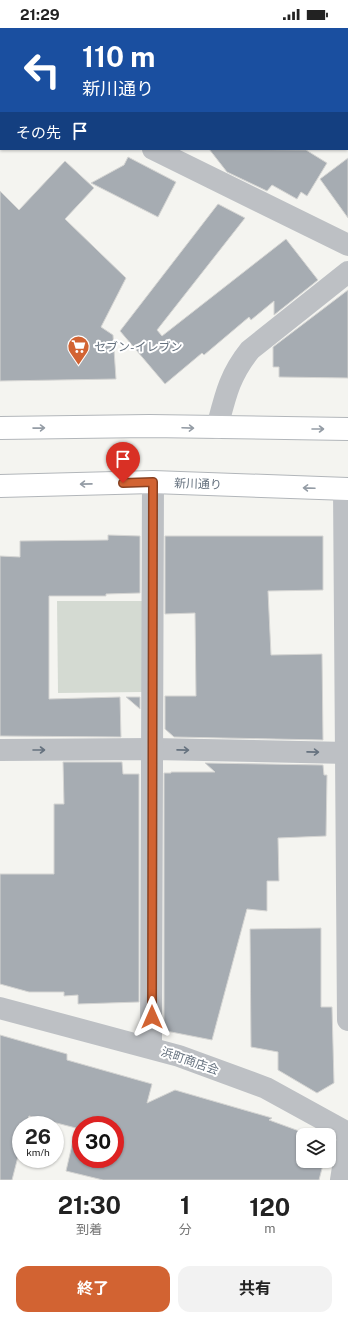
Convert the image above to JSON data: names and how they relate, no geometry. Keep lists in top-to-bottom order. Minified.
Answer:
{"streets":{"main road":["新川通り"],"street":["浜町商店会"]},"places":{"supermarket":["セブン-イレブン"]},"page":{"status":"21:29","turn":["110 m","新川通り"],"then":"その先","speed":"26 km/h","limit":"30","eta":["21:30","到着","1","分","120","m"],"buttons":["終了","共有"]}}
